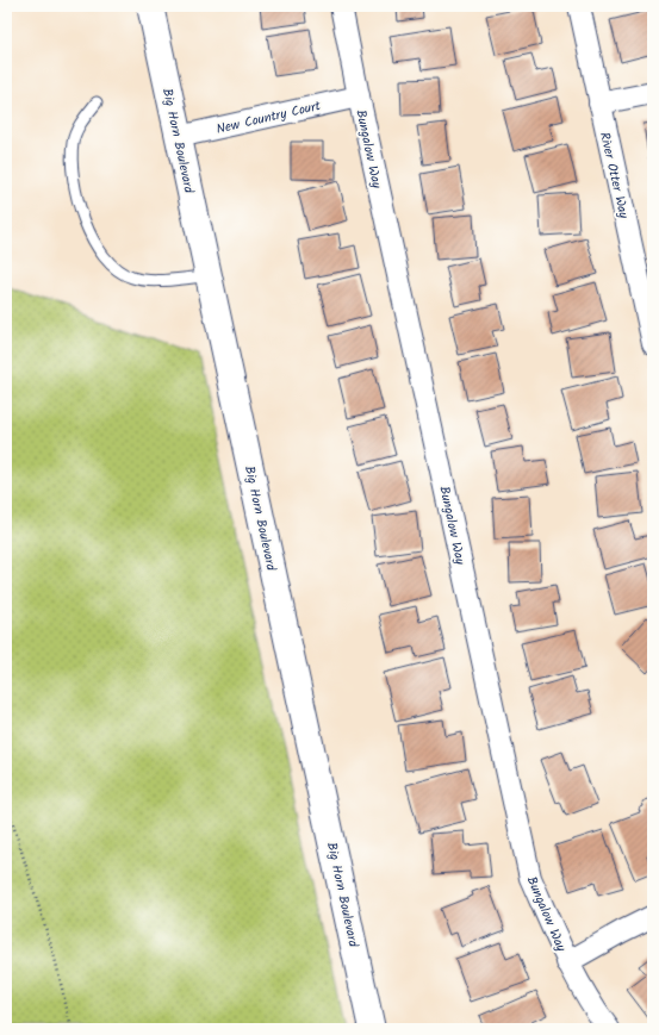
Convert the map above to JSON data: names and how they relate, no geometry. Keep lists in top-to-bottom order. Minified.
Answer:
{"streets":{"main road":["Big Horn Boulevard"],"street":["New Country Court","Bungalow Way","River Otter Way"]},"crossings":[["New Country Court","Big Horn Boulevard"],["New Country Court","Bungalow Way"]]}
